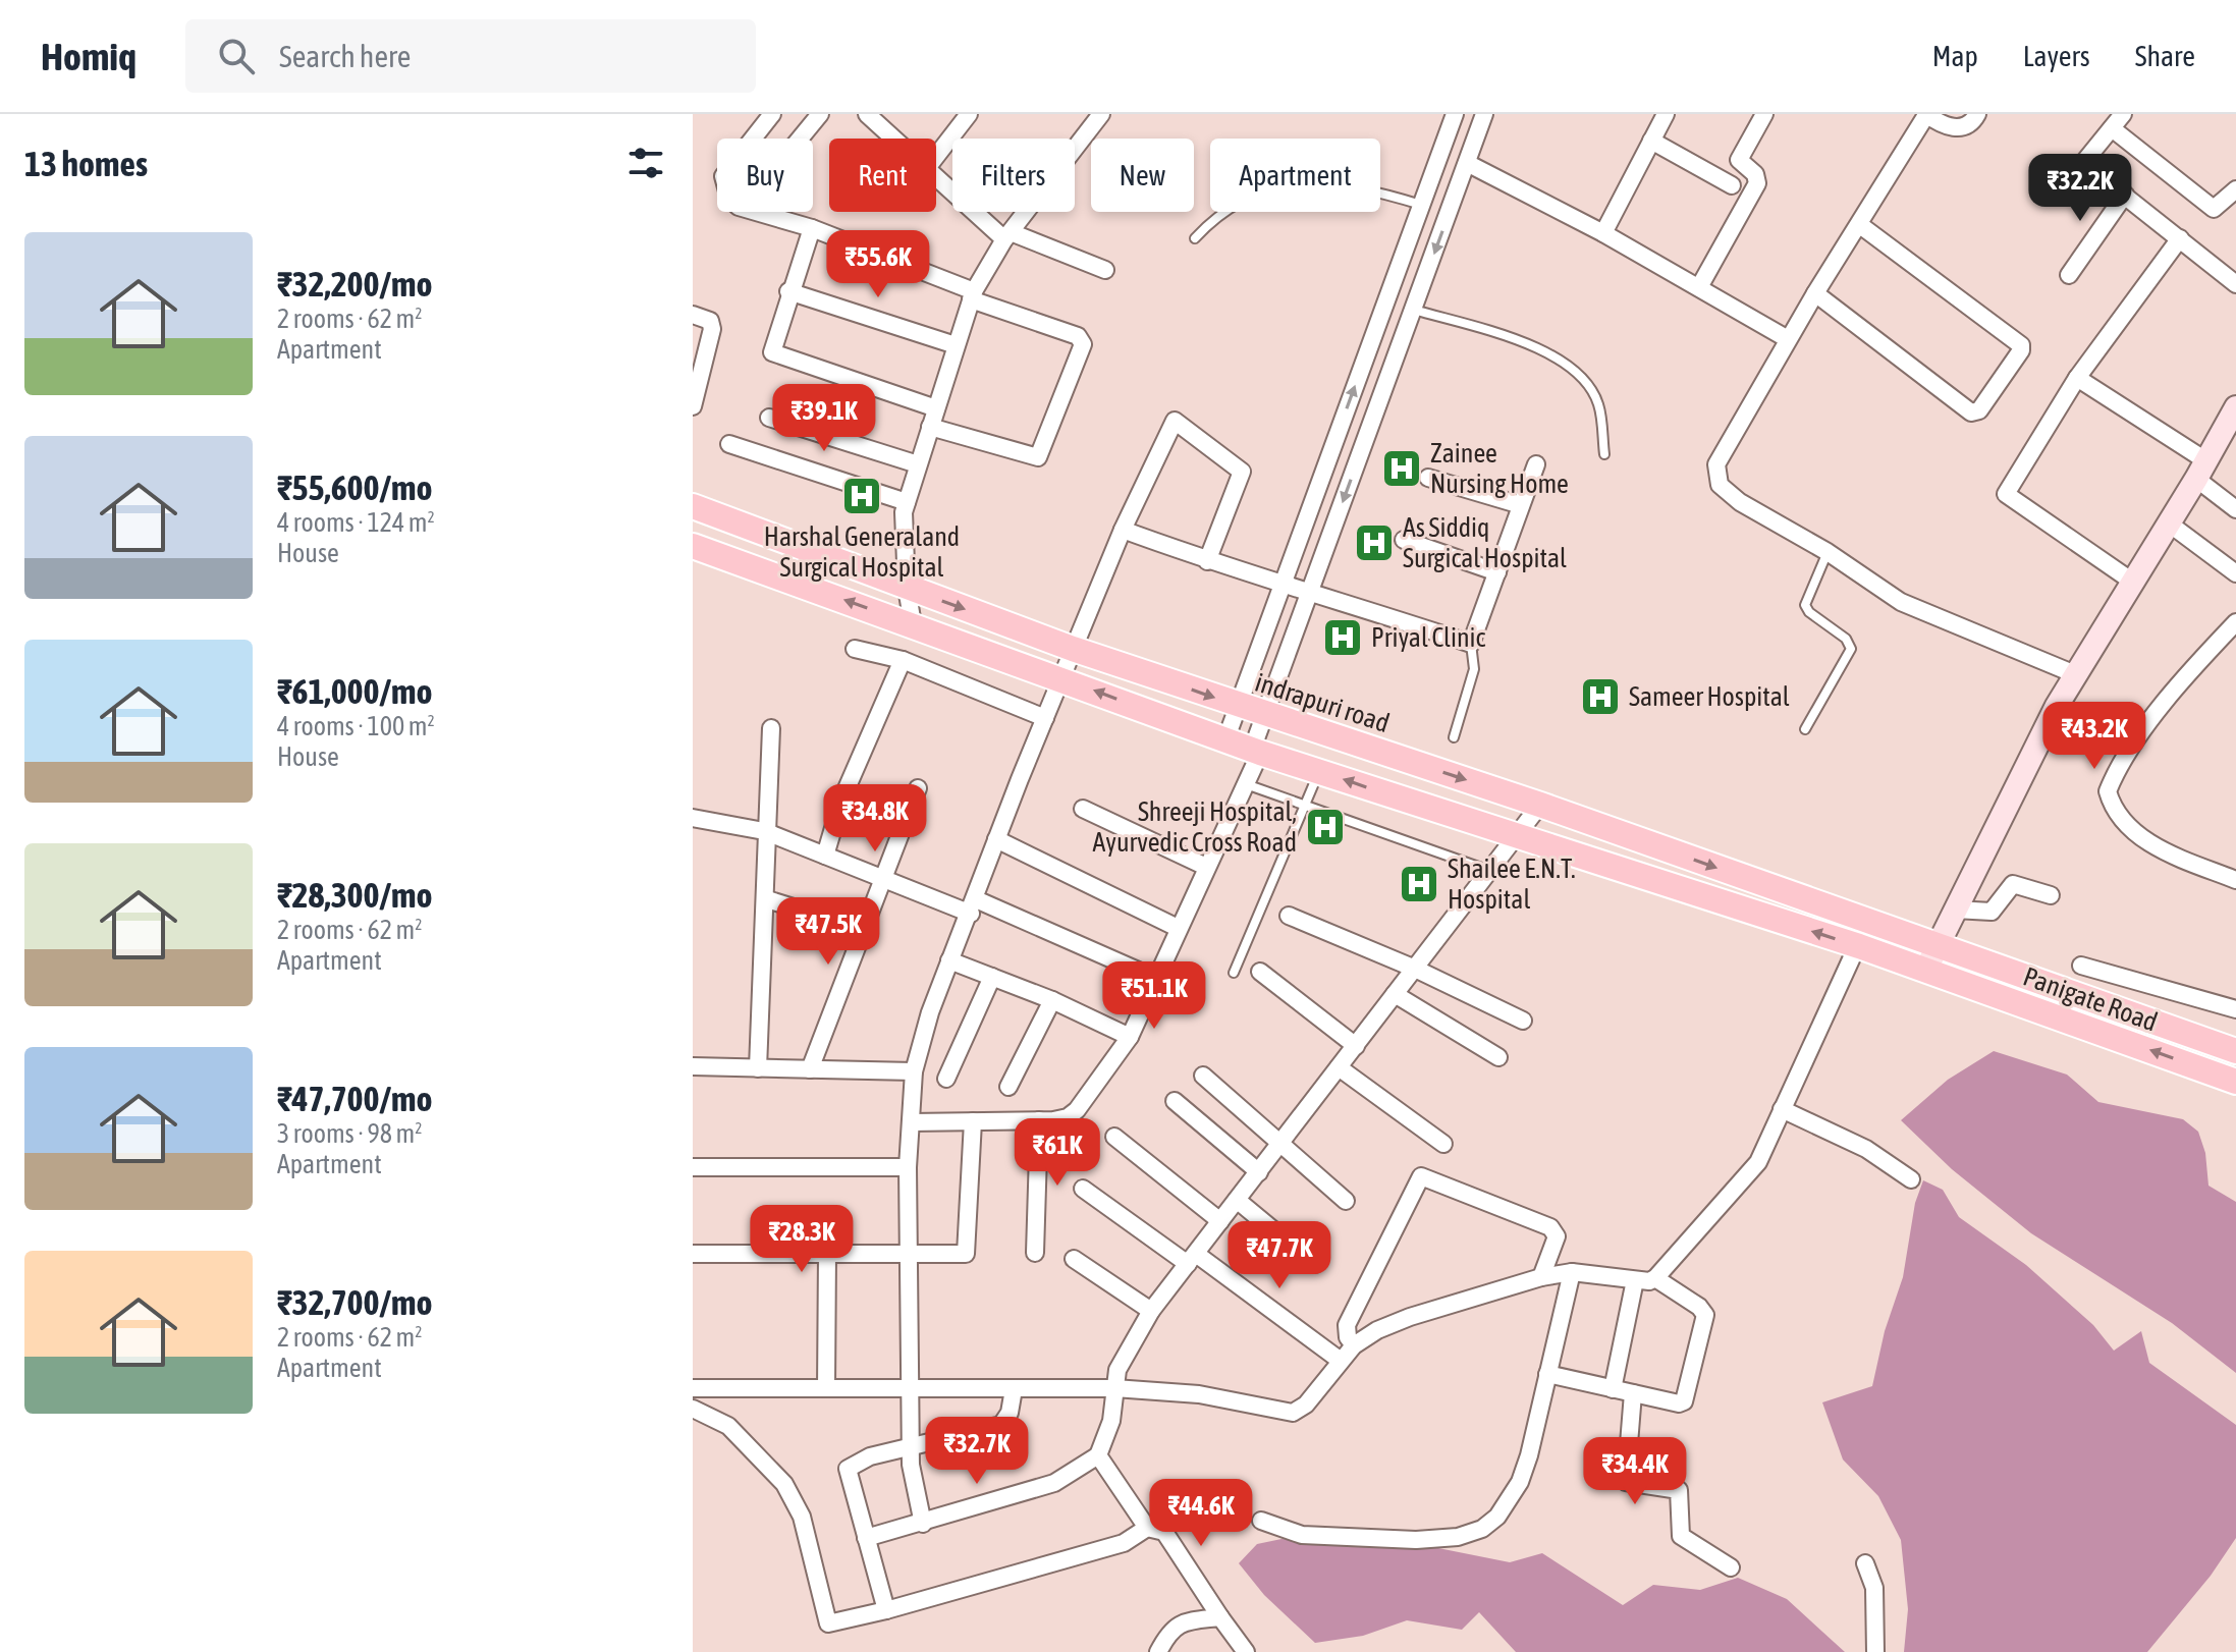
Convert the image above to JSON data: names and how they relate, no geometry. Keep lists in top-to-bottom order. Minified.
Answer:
{"streets":{"main road":["indrapuri road","Panigate Road"]},"crossings":[["indrapuri road","Panigate Road"]],"places":{"hospital":["Zainee Nursing Home","Harshal Generaland Surgical Hospital","As Siddiq Surgical Hospital","Priyal Clinic","Sameer Hospital","Shreeji Hospital, Ayurvedic Cross Road","Shailee E.N.T. Hospital"]},"page":{"header":"Homiq","search":"Search here","nav":["Map","Layers","Share"],"heading":"13 homes","chip":["Buy","Rent","Filters","New","Apartment"],"price":["₹32.2K","₹55.6K","₹39.1K","₹43.2K","₹34.8K","₹47.5K","₹51.1K","₹61K","₹28.3K","₹47.7K","₹32.7K","₹34.4K","₹44.6K"],"list":[{"name":"₹32,200/mo","note":"2 rooms · 62 m² · Apartment"},{"name":"₹55,600/mo","note":"4 rooms · 124 m² · House"},{"name":"₹61,000/mo","note":"4 rooms · 100 m² · House"},{"name":"₹28,300/mo","note":"2 rooms · 62 m² · Apartment"},{"name":"₹47,700/mo","note":"3 rooms · 98 m² · Apartment"},{"name":"₹32,700/mo","note":"2 rooms · 62 m² · Apartment"}]}}
